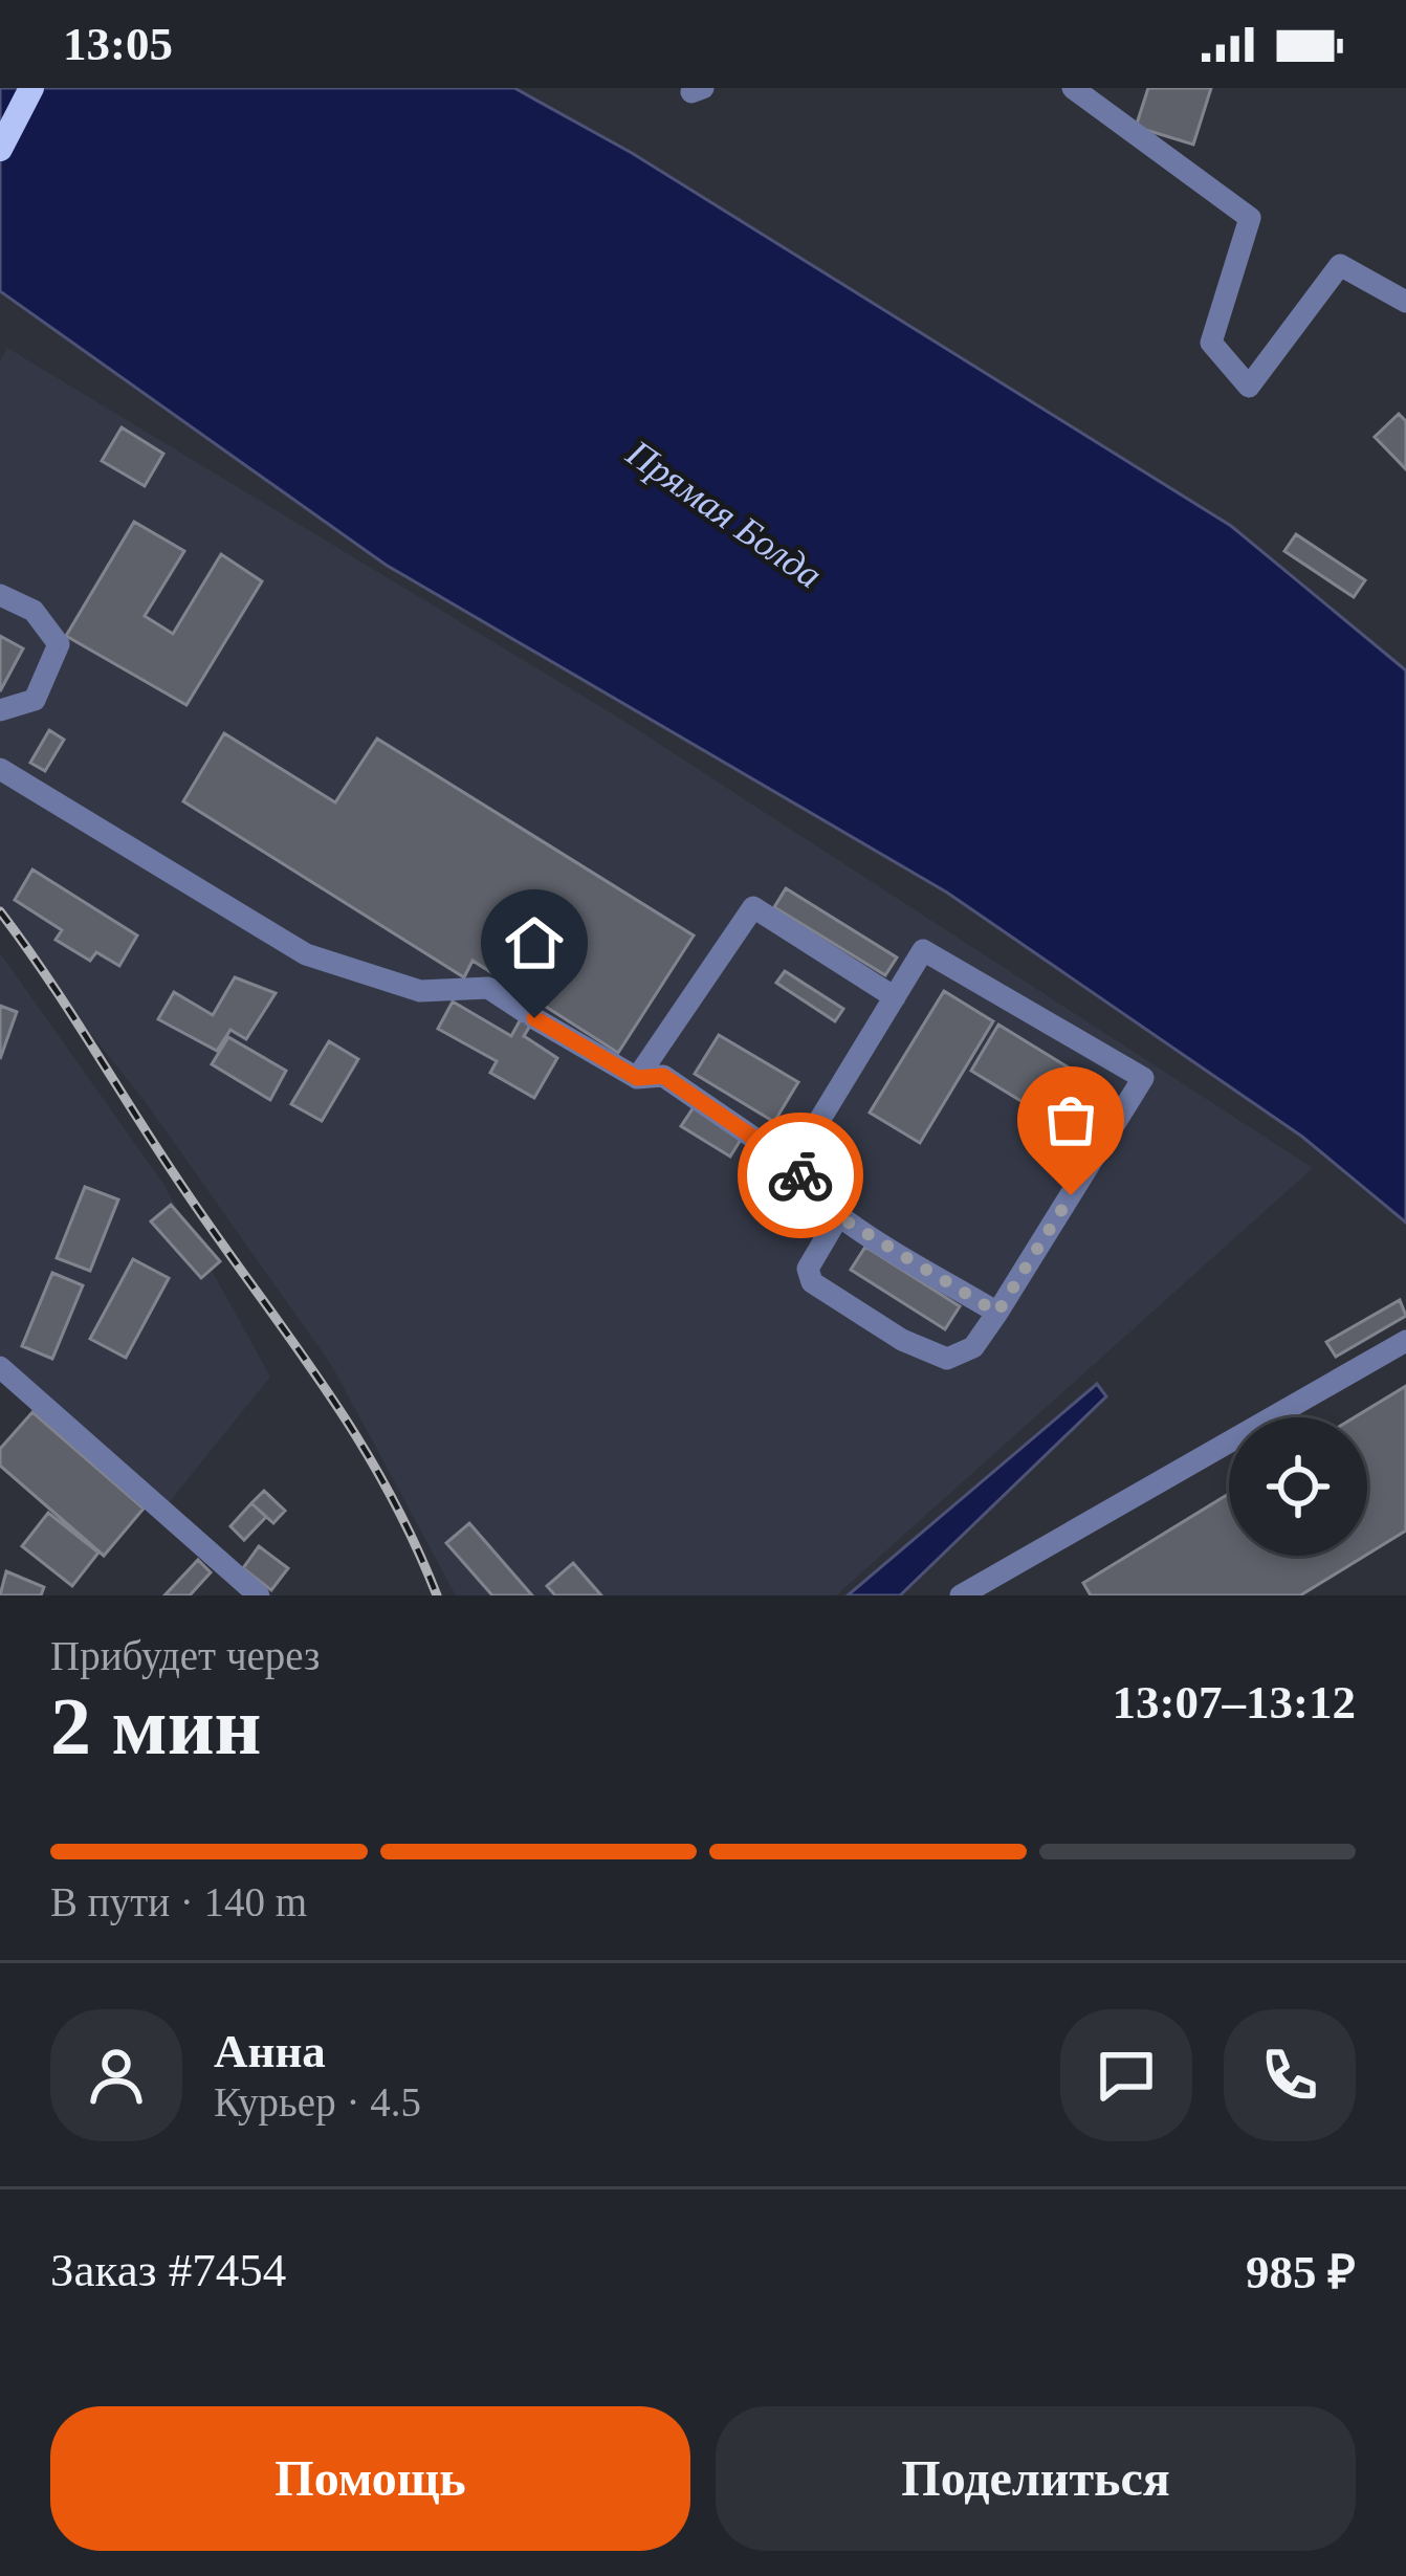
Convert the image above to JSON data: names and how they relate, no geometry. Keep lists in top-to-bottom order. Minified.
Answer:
{"water":["Прямая Болда"],"page":{"status":"13:05","heading":["2 мин","Прибудет через","13:07–13:12"],"panel":["Анна","Курьер · 4.5","Заказ #7454","985 ₽"],"bar":"В пути · 140 m","buttons":["Помощь","Поделиться"]}}
